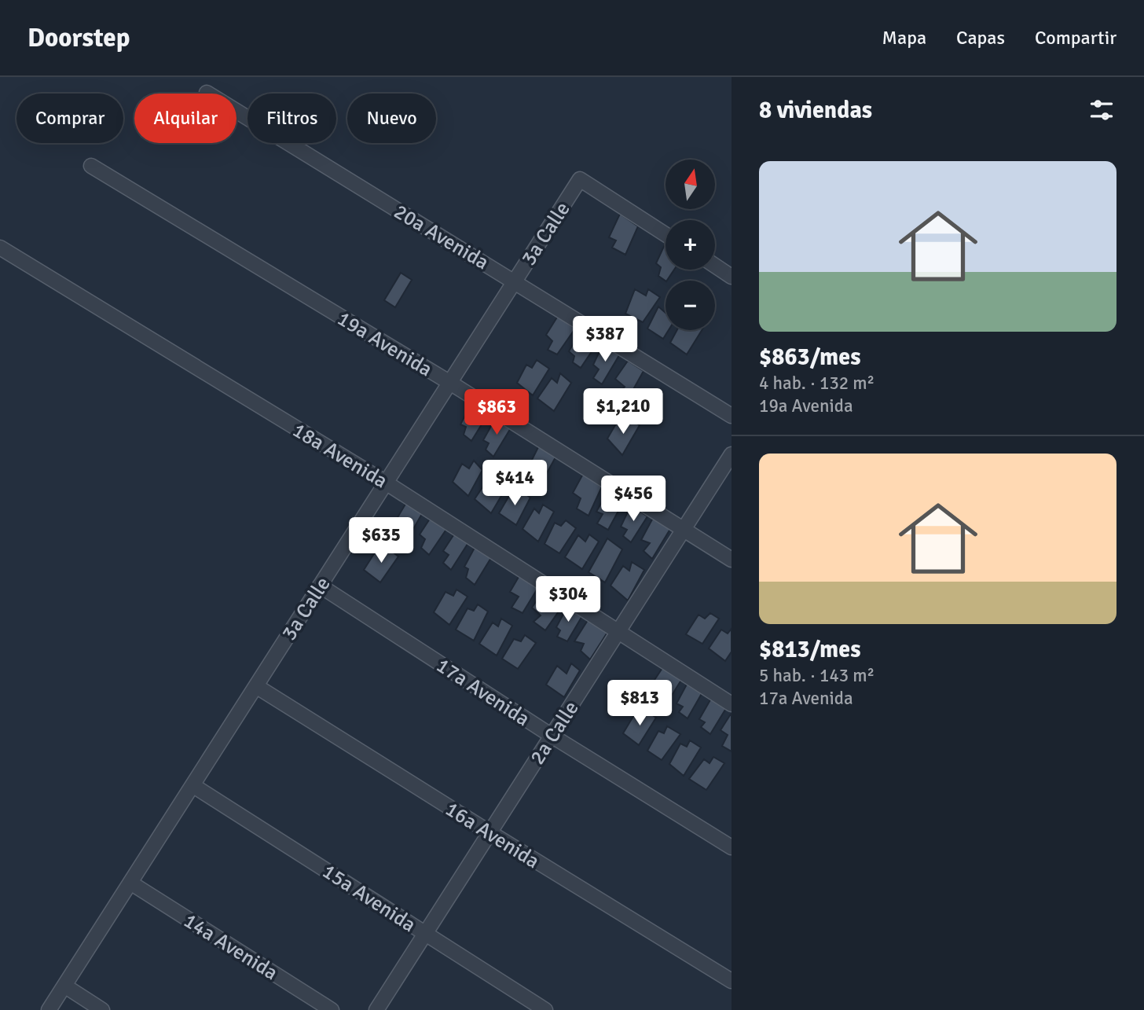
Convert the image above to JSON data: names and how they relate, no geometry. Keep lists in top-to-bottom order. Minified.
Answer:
{"streets":{"street":["3a Calle","20a Avenida","19a Avenida","18a Avenida","17a Avenida","2a Calle","16a Avenida","15a Avenida","14a Avenida"]},"crossings":[["3a Calle","20a Avenida"],["3a Calle","19a Avenida"],["3a Calle","18a Avenida"],["3a Calle","17a Avenida"],["3a Calle","16a Avenida"],["3a Calle","15a Avenida"],["3a Calle","14a Avenida"],["19a Avenida","2a Calle"],["18a Avenida","2a Calle"],["17a Avenida","2a Calle"],["2a Calle","16a Avenida"],["2a Calle","15a Avenida"]],"north":"top","page":{"header":"Doorstep","nav":["Mapa","Capas","Compartir"],"heading":"8 viviendas","chip":["Comprar","Alquilar","Filtros","Nuevo"],"list":[{"name":"$863/mes","note":"4 hab. · 132 m² · 19a Avenida"},{"name":"$813/mes","note":"5 hab. · 143 m² · 17a Avenida"}],"map_buttons":["+","−"],"price":["$387","$1,210","$863","$414","$456","$635","$304","$813"]}}
